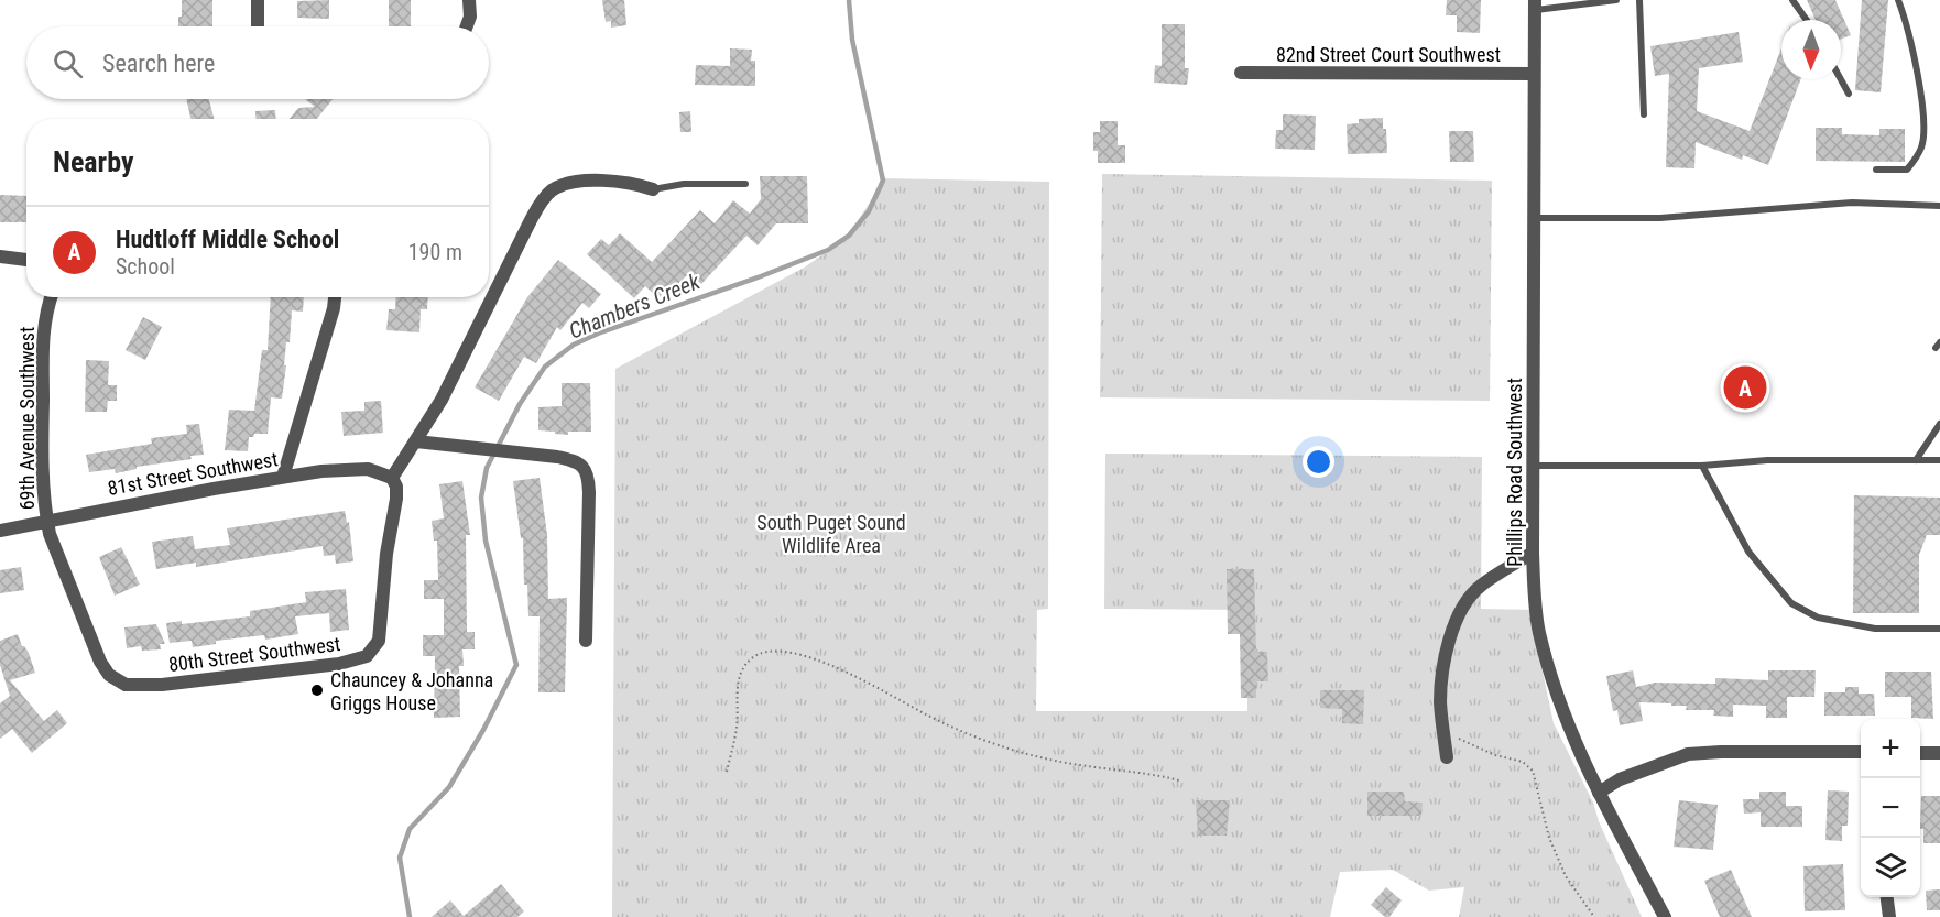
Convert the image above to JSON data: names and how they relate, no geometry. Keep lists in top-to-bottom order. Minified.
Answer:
{"streets":{"street":["82nd Street Court Southwest","69th Avenue Southwest","Phillips Road Southwest","81st Street Southwest","80th Street Southwest"]},"crossings":[["82nd Street Court Southwest","Phillips Road Southwest"],["69th Avenue Southwest","81st Street Southwest"],["69th Avenue Southwest","80th Street Southwest"],["81st Street Southwest","80th Street Southwest"]],"water":["Chambers Creek"],"parks":["South Puget Sound Wildlife Area"],"places":["Chauncey & Johanna Griggs House"],"north":"bottom","page":{"search":"Search here","heading":"Nearby","list":[{"mark":"A","name":"Hudtloff Middle School","note":"School","value":"190 m"}],"pins":"A","map_buttons":["+","−"]}}
